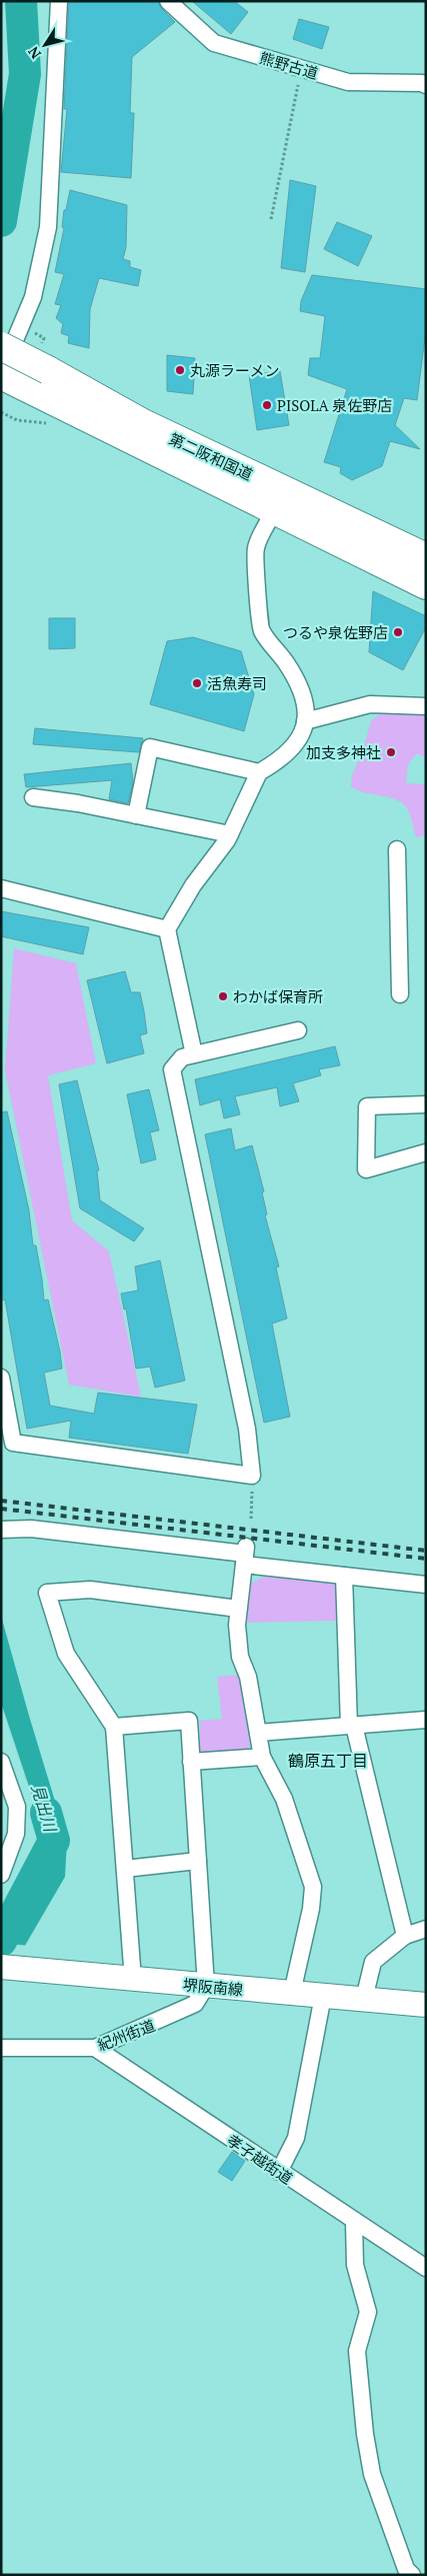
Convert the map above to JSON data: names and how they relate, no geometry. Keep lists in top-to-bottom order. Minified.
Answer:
{"streets":{"highway":["第二阪和国道"],"main road":["堺阪南線"],"street":["熊野古道","紀州街道","孝子越街道"]},"crossings":[["堺阪南線","紀州街道"],["紀州街道","孝子越街道"]],"districts":["鶴原五丁目"],"water":["見出川"],"places":["丸源ラーメン","PISOLA 泉佐野店","つるや泉佐野店","活魚寿司","加支多神社","わかば保育所"],"north":"bottom left"}
